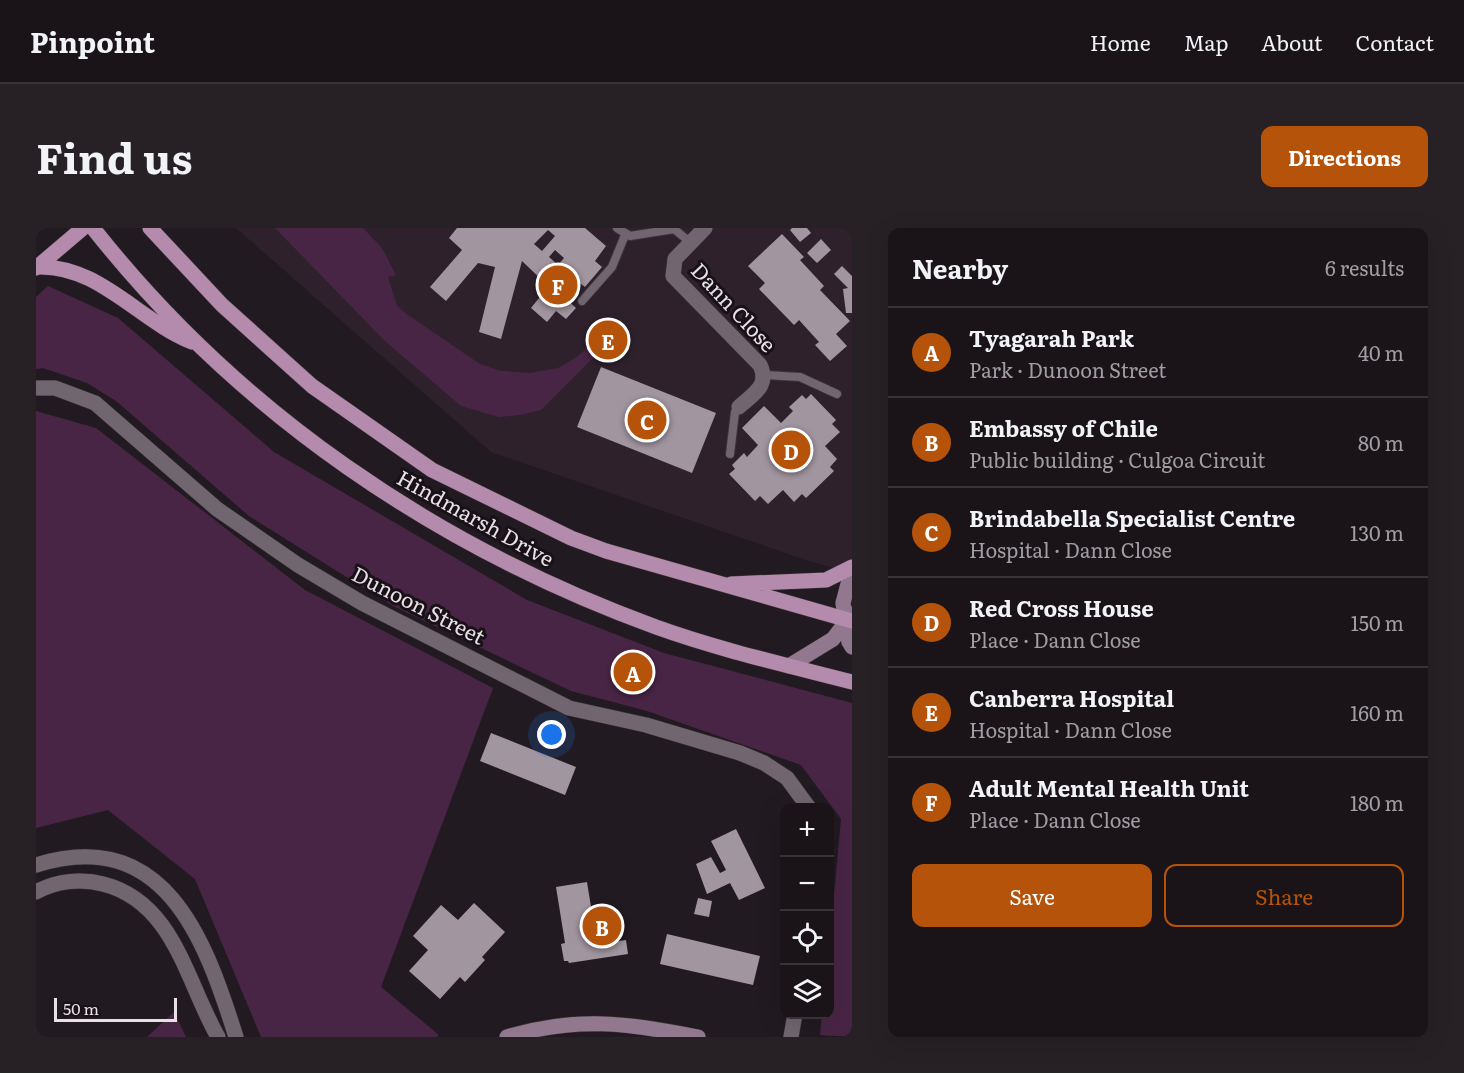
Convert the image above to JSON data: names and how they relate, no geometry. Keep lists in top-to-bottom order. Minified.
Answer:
{"streets":{"main road":["Hindmarsh Drive"],"street":["Dann Close","Dunoon Street"]},"scale_bar":"50 m","page":{"header":"Pinpoint","nav":["Home","Map","About","Contact"],"title":"Find us","buttons":["Directions",["Save","Share"]],"heading":["Nearby","6 results"],"pins":["F","E","C","D","A","B"],"list":[{"mark":"A","name":"Tyagarah Park","note":"Park · Dunoon Street","value":"40 m"},{"mark":"B","name":"Embassy of Chile","note":"Public building · Culgoa Circuit","value":"80 m"},{"mark":"C","name":"Brindabella Specialist Centre","note":"Hospital · Dann Close","value":"130 m"},{"mark":"D","name":"Red Cross House","note":"Place · Dann Close","value":"150 m"},{"mark":"E","name":"Canberra Hospital","note":"Hospital · Dann Close","value":"160 m"},{"mark":"F","name":"Adult Mental Health Unit","note":"Place · Dann Close","value":"180 m"}],"map_buttons":["+","−"],"scale":"50 m"}}
